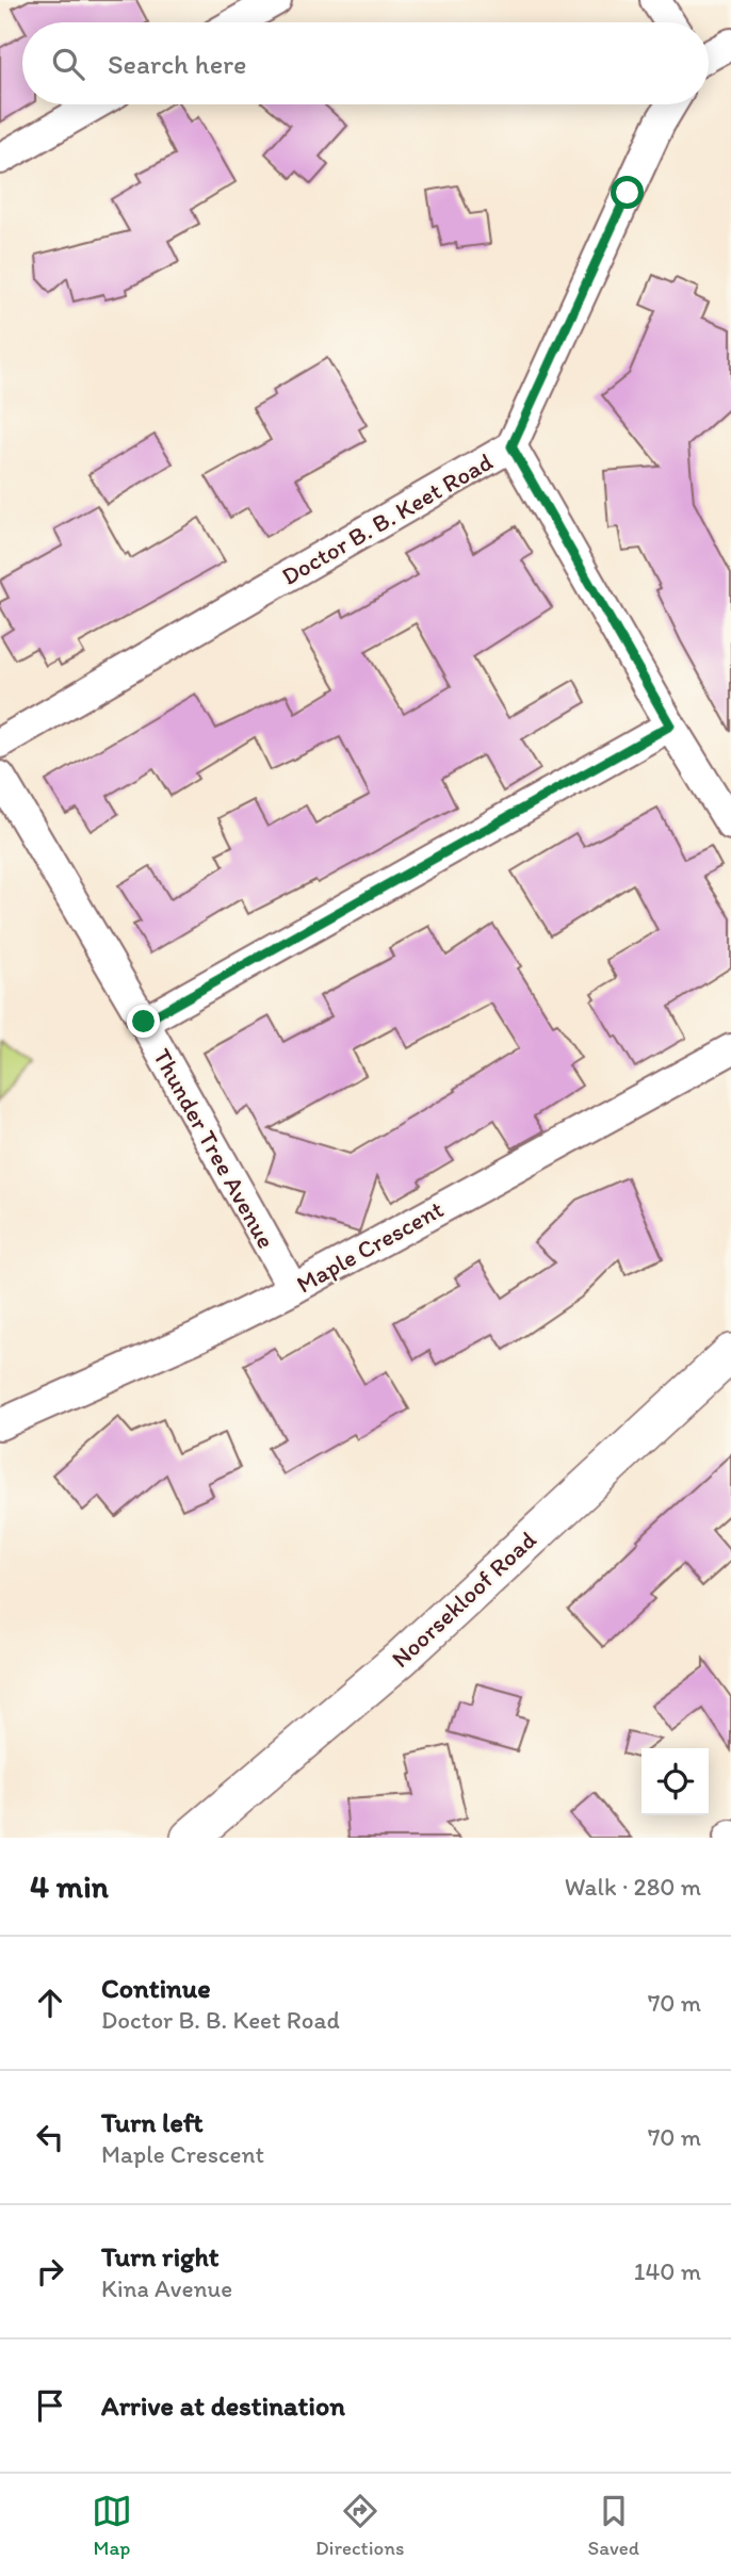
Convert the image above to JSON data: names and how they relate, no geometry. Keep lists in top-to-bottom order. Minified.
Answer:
{"streets":{"street":["Doctor B. B. Keet Road","Thunder Tree Avenue","Maple Crescent","Noorsekloof Road"]},"crossings":[["Thunder Tree Avenue","Maple Crescent"]],"page":{"search":"Search here","heading":["4 min","Walk · 280 m"],"list":[["Continue","Doctor B. B. Keet Road","70 m"],["Turn left","Maple Crescent","70 m"],["Turn right","Kina Avenue","140 m"],"Arrive at destination"],"nav":["Map","Directions","Saved"]}}
